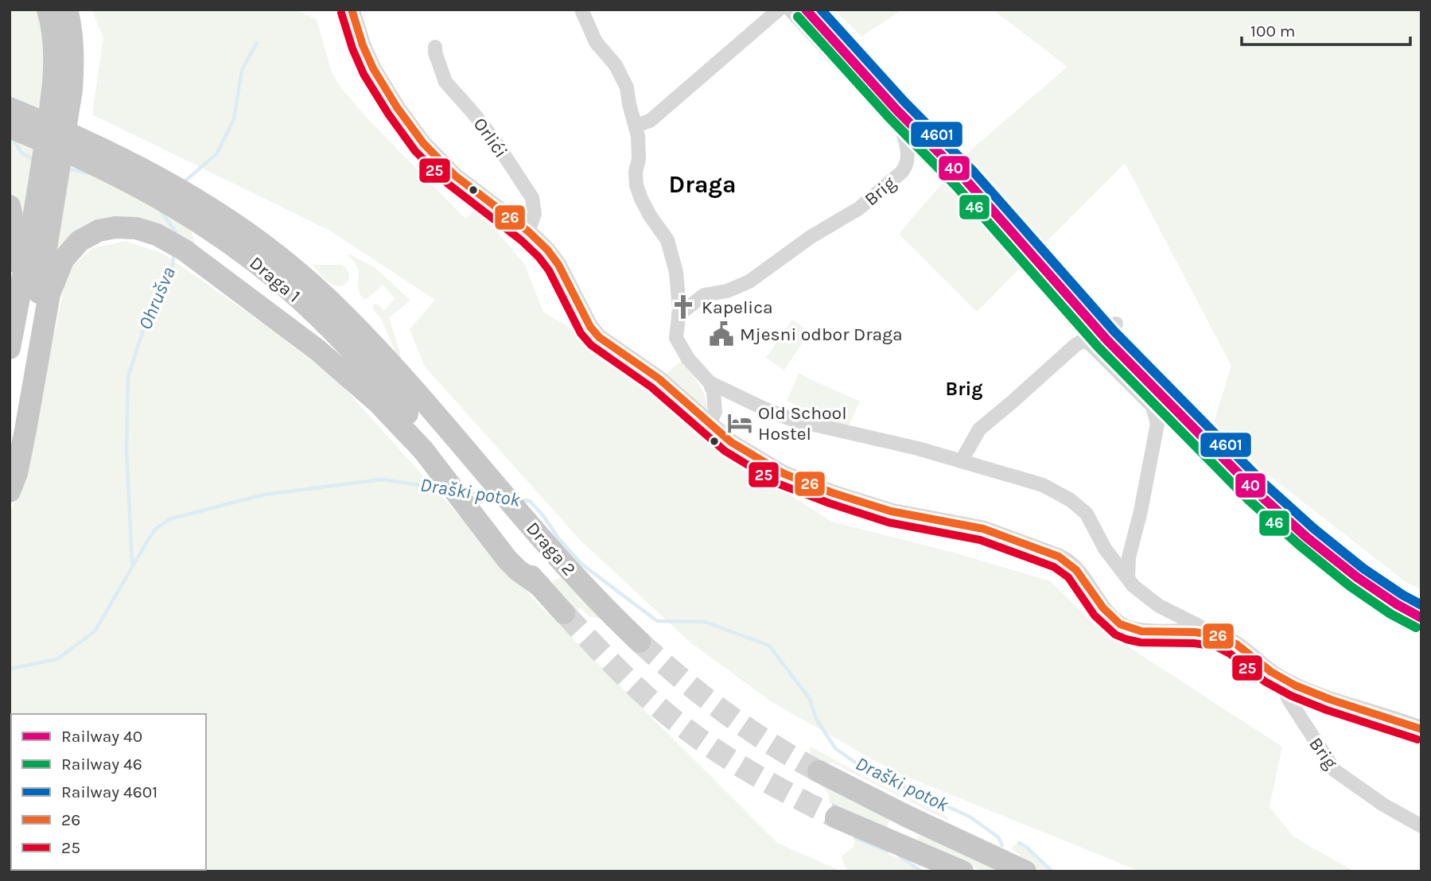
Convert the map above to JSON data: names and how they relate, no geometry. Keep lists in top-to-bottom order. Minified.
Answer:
{"streets":{"highway":["Draga 1","Draga 2"],"street":["Orlići","Brig"]},"crossings":[["Draga 1","Draga 2"]],"districts":["Draga","Brig"],"water":["Ohrušva","Draški potok"],"places":{"church":["Kapelica"],"public building":["Mjesni odbor Draga"],"hotel":["Old School Hostel"]},"lines":["rail line 40","rail line 4601","transit line 26","transit line 25","rail line 46"],"legend":["Railway 40","Railway 46","Railway 4601","26","25"],"scale_bar":"100 m"}
